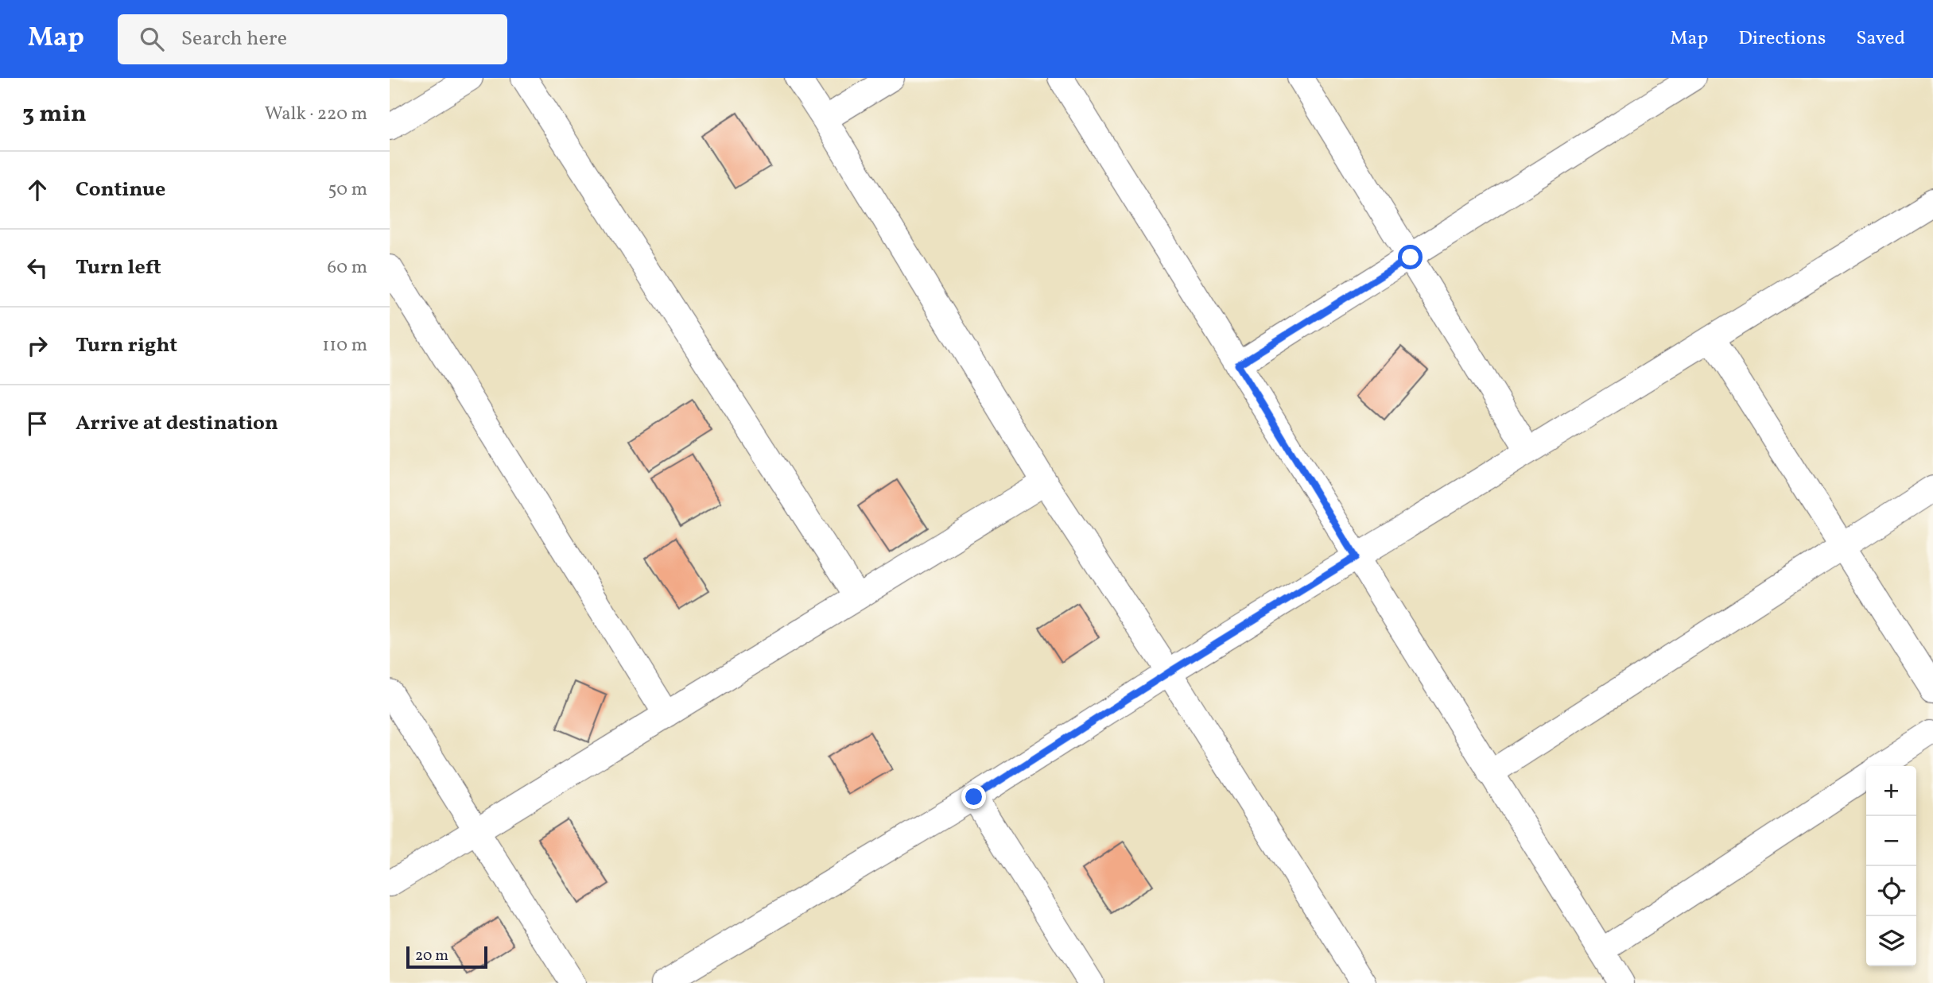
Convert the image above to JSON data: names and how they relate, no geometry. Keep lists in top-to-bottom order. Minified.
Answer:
{"scale_bar":"20 m","page":{"header":"Map","search":"Search here","nav":["Map","Directions","Saved"],"heading":["3 min","Walk · 220 m"],"list":[["Continue","50 m"],["Turn left","60 m"],["Turn right","110 m"],"Arrive at destination"],"map_buttons":["+","−"],"scale":"20 m"}}
